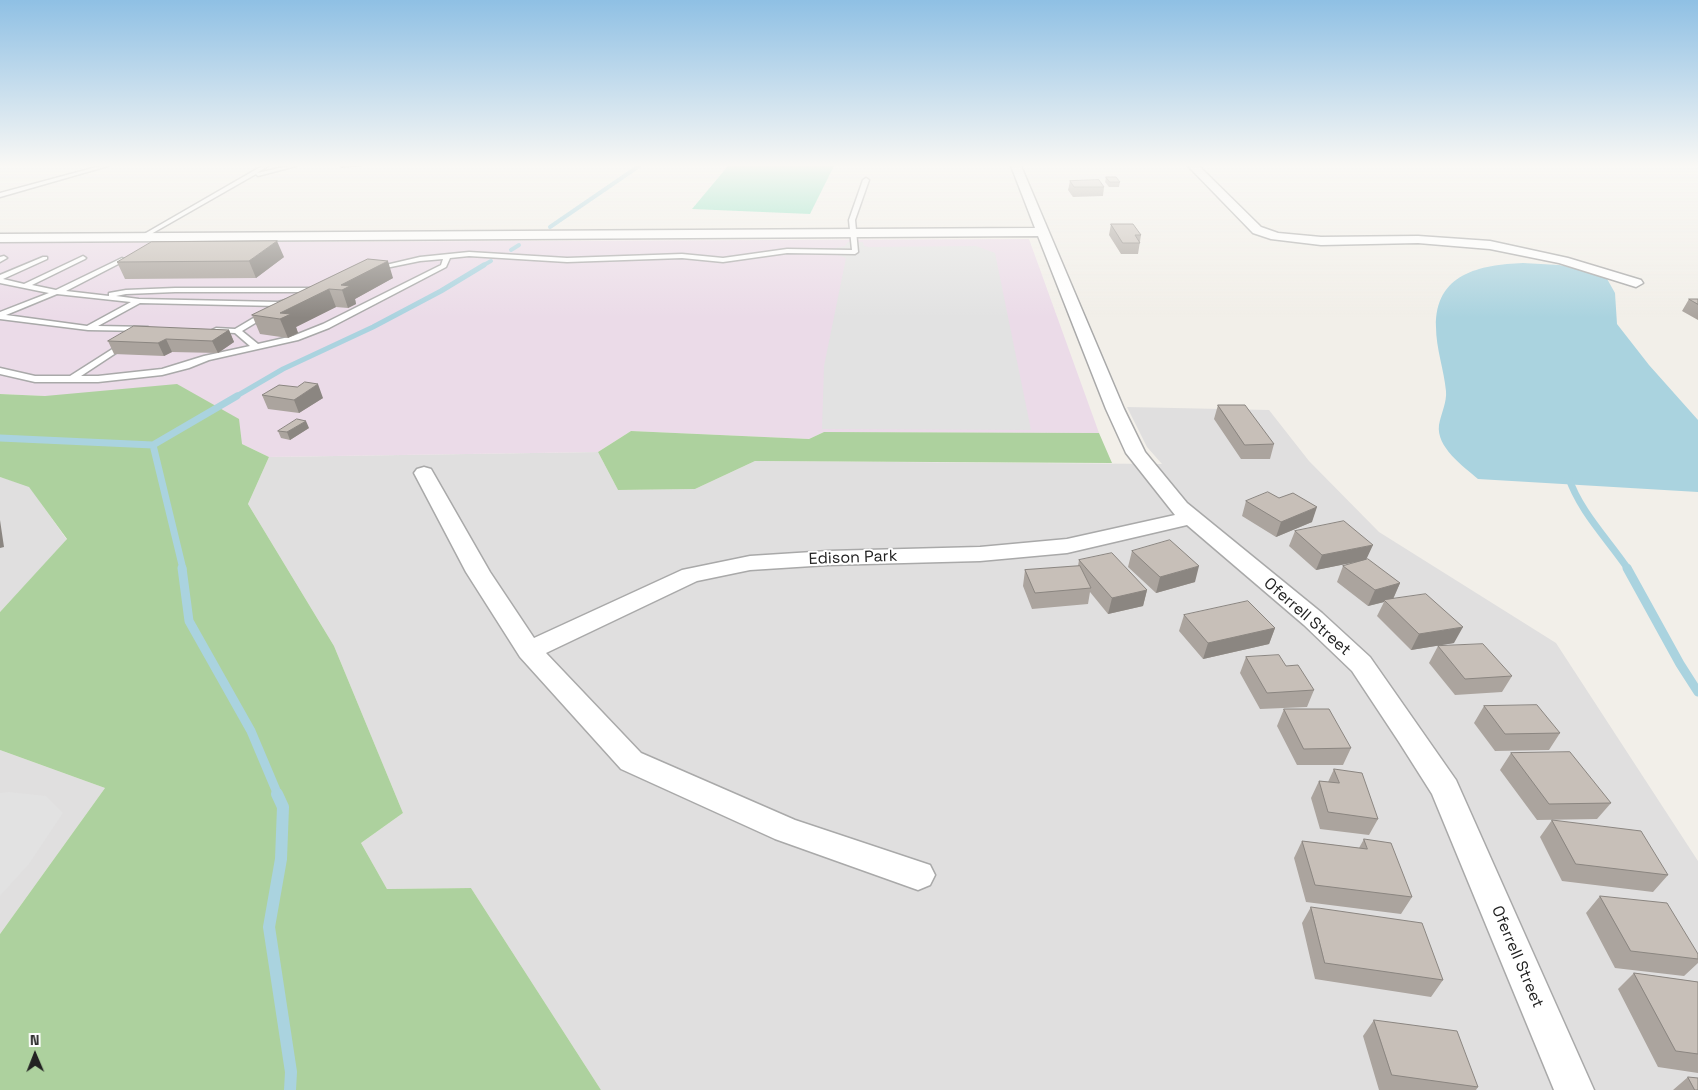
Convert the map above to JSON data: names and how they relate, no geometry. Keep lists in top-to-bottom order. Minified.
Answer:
{"streets":{"street":["Edison Park","Oferrell Street"]},"crossings":[["Edison Park","Oferrell Street"]],"north":"top"}
